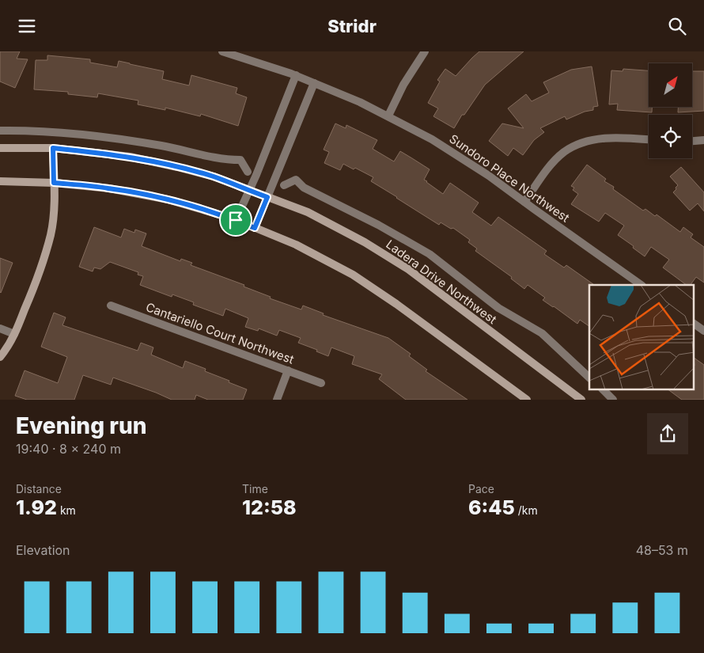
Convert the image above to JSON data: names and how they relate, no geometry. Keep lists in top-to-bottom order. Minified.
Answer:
{"streets":{"main road":["Ladera Drive Northwest"],"street":["Sundoro Place Northwest","Cantariello Court Northwest"]},"north":"top right","page":{"header":"Stridr","heading":["Evening run","19:40 · 8 × 240 m"],"stats":[["Distance","1.92 km"],["Time","12:58"],["Pace","6:45 /km"]],"chart":["Elevation","48–53 m"]}}
